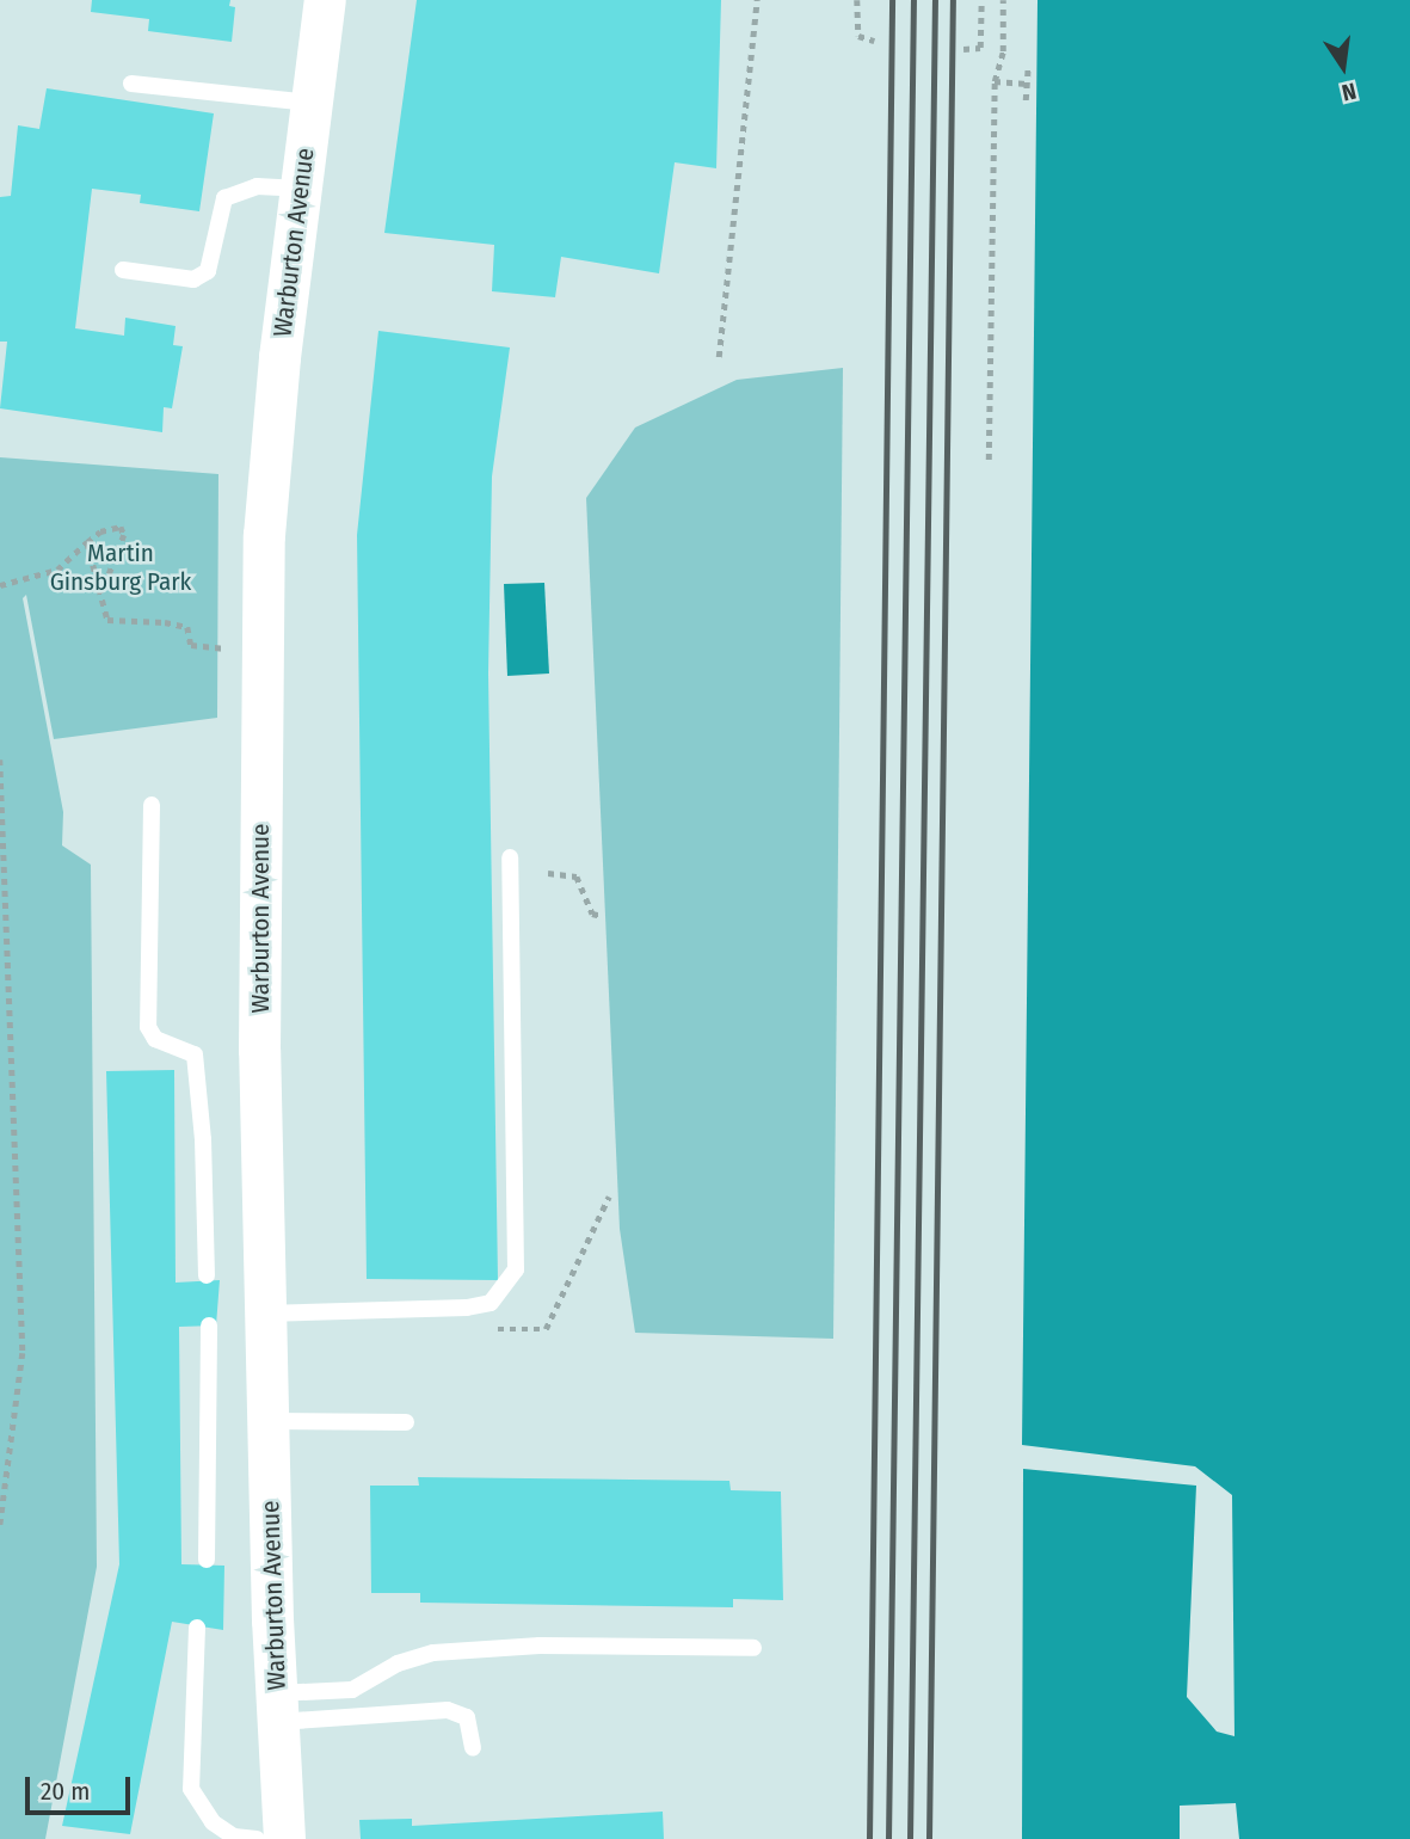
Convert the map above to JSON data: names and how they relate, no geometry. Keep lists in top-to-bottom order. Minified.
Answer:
{"streets":{"street":["Warburton Avenue"]},"parks":["Martin Ginsburg Park"],"scale_bar":"20 m","north":"bottom"}
